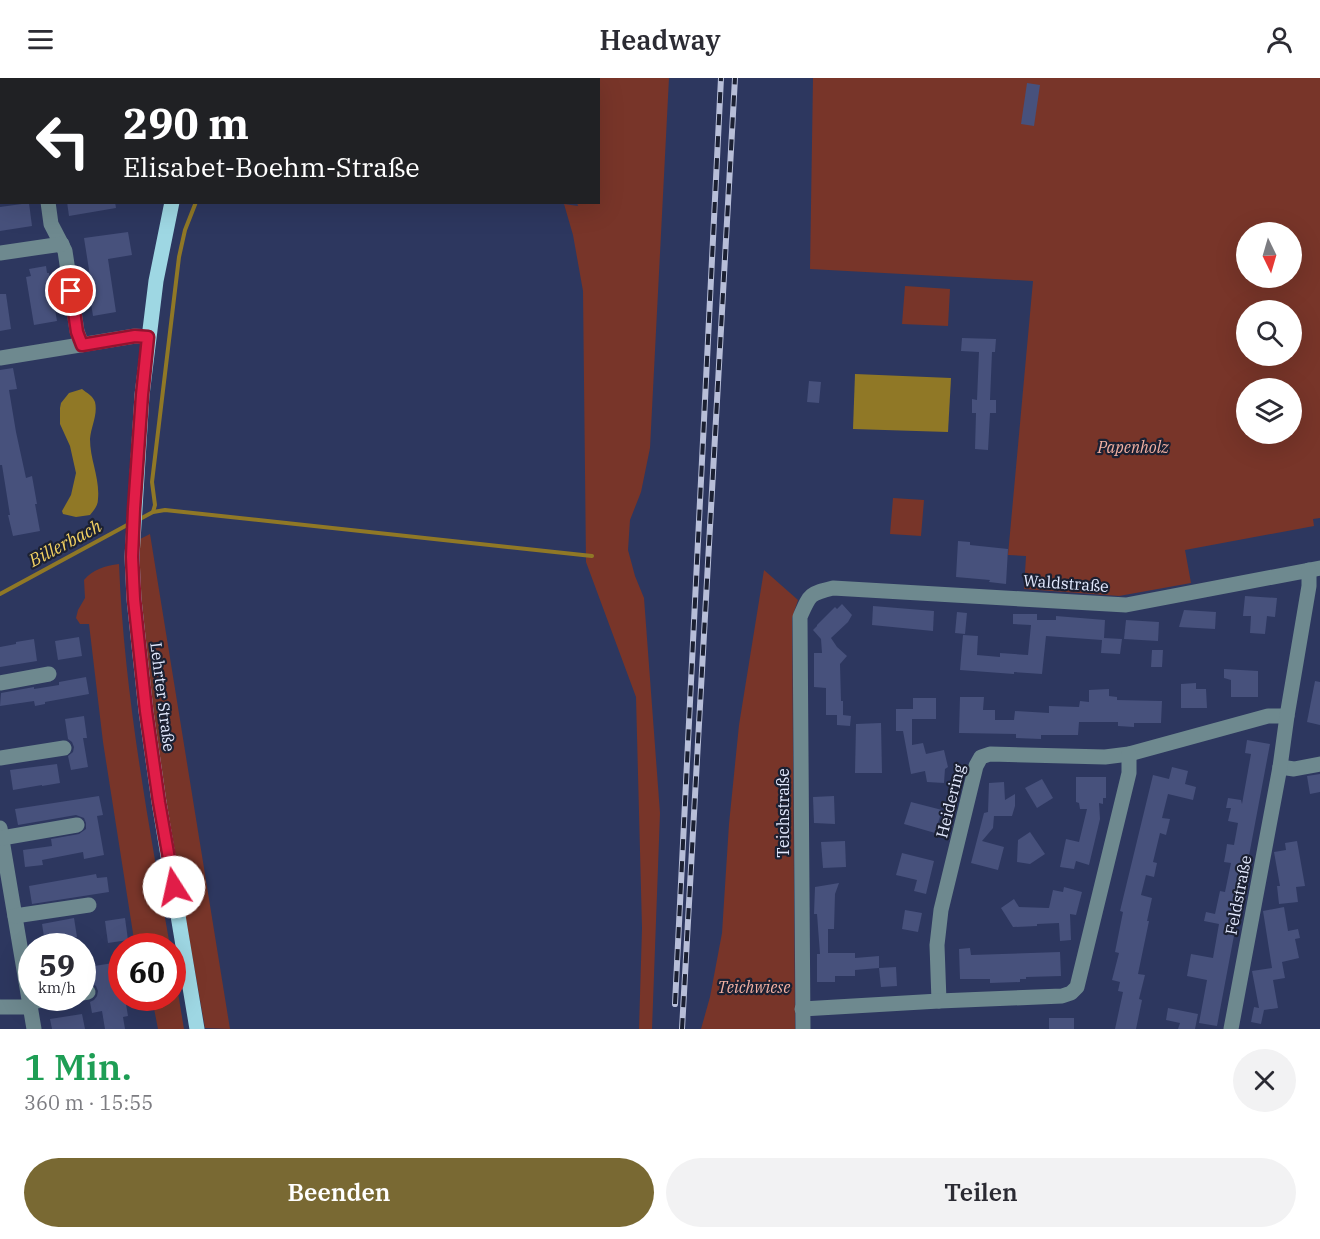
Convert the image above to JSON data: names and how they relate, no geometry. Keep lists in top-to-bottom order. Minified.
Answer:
{"streets":{"main road":["Lehrter Straße"],"street":["Waldstraße","Heidering","Teichstraße","Feldstraße"]},"crossings":[["Waldstraße","Teichstraße"],["Waldstraße","Feldstraße"],["Heidering","Feldstraße"]],"water":["Billerbach"],"parks":["Papenholz","Teichwiese"],"north":"bottom","page":{"header":"Headway","turn":["290 m","Elisabet-Boehm-Straße"],"speed":"59 km/h","limit":"60","heading":["1 Min.","360 m · 15:55"],"buttons":["Beenden","Teilen"]}}
